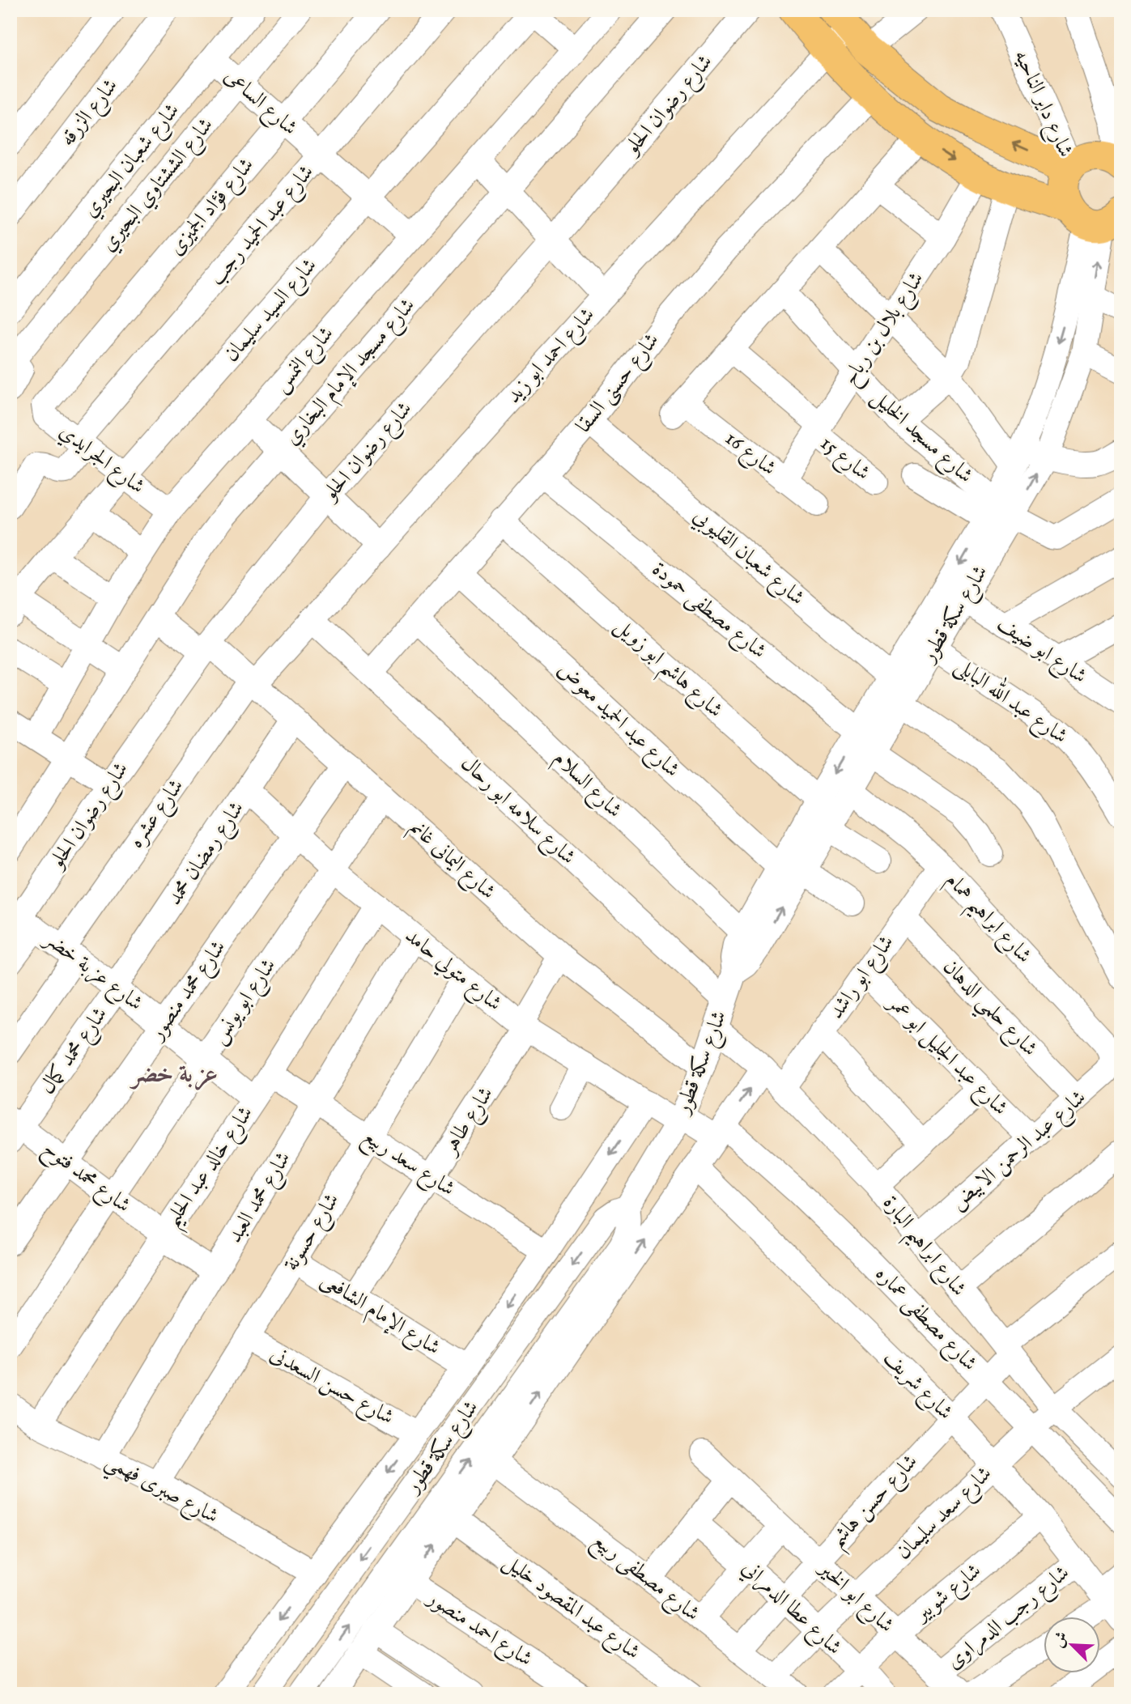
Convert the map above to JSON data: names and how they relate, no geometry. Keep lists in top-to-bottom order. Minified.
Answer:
{"streets":{"street":["شارع الساعى","شارع داير الناحيه","شارع رضوان الحلو","شارع الزرقه","شارع شعبان البحيري","شارع الششتاوي البحيري","شارع فؤاد الجميزى","شارع عبد الحميد رجب","شارع السيد سليمان","شارع بلال بن رباح","شارع احمد ابو زيد","شارع النمس","شارع مسجد الإمام البخاري","شارع حسنى السقا","شارع مسجد الخليل","شارع 16","شارع 15","شارع الجرايدي","شارع شعبان القليوبي","شارع مصطفى حمودة","شارع سكة قطور","شارع ابو ضيف","شارع هاشم ابو زويل","شارع عبد الله البابلى","شارع عبد الحميد معوض","شارع السلام","شارع سلامه ابو رحال","شارع عشره","شارع رمضان محمد","شارع اليمانى غانم","شارع ابراهيم همام","شارع متولي حامد","شارع عزبة خضر","شارع ابو راشد","شارع محمد منصور","شارع ابو يونس","شارع حلمي الدهان","شارع محمد كمال","شارع عبد الجليل ابو عمر","شارع طاهر","شارع عبد الرحمن الابيض","شارع سعد ربيع","شارع خالد عبد الحليم","شارع محمد فتوح","شارع محمد العبد","شارع حسونة","شارع ابراهيم البارة","شارع الإمام الشافعى","شارع مصطفى عماره","شارع شريف","شارع حسن السعدنى","شارع صبرى فهمي","شارع حسن هاشم","شارع سعد سليمان","شارع مصطفى ربيع","شارع شوبير","شارع ابو الخير","شارع عبد المقصود خليل","شارع عطا الدمراني","شارع رجب الدمراوى","شارع احمد منصور"]},"crossings":[["شارع الساعى","شارع شعبان البحيري"],["شارع الساعى","شارع الششتاوي البحيري"],["شارع الساعى","شارع فؤاد الجميزى"],["شارع الساعى","شارع عبد الحميد رجب"],["شارع الساعى","شارع السيد سليمان"],["شارع الساعى","شارع النمس"],["شارع رضوان الحلو","شارع اليمانى غانم"],["شارع رضوان الحلو","شارع عزبة خضر"],["شارع فؤاد الجميزى","شارع الجرايدي"],["شارع عبد الحميد رجب","شارع الجرايدي"],["شارع السيد سليمان","شارع الجرايدي"],["شارع بلال بن رباح","شارع مسجد الخليل"],["شارع بلال بن رباح","شارع 16"],["شارع بلال بن رباح","شارع 15"],["شارع احمد ابو زيد","شارع سلامه ابو رحال"],["شارع احمد ابو زيد","شارع عشره"],["شارع احمد ابو زيد","شارع اليمانى غانم"],["شارع النمس","شارع الجرايدي"],["شارع مسجد الإمام البخاري","شارع اليمانى غانم"],["شارع حسنى السقا","شارع شعبان القليوبي"],["شارع حسنى السقا","شارع مصطفى حمودة"],["شارع حسنى السقا","شارع هاشم ابو زويل"],["شارع حسنى السقا","شارع عبد الحميد معوض"],["شارع حسنى السقا","شارع السلام"],["شارع حسنى السقا","شارع سلامه ابو رحال"],["شارع مسجد الخليل","شارع سكة قطور"],["شارع 16","شارع 15"],["شارع شعبان القليوبي","شارع سكة قطور"],["شارع مصطفى حمودة","شارع سكة قطور"],["شارع سكة قطور","شارع ابو ضيف"],["شارع سكة قطور","شارع هاشم ابو زويل"],["شارع سكة قطور","شارع عبد الله البابلى"],["شارع سكة قطور","شارع عبد الحميد معوض"],["شارع سكة قطور","شارع السلام"],["شارع سكة قطور","شارع سلامه ابو رحال"],["شارع سكة قطور","شارع اليمانى غانم"],["شارع سكة قطور","شارع ابراهيم همام"],["شارع سكة قطور","شارع متولي حامد"],["شارع سكة قطور","شارع ابراهيم البارة"],["شارع سكة قطور","شارع مصطفى عماره"],["شارع عشره","شارع اليمانى غانم"],["شارع عشره","شارع عزبة خضر"],["شارع رمضان محمد","شارع اليمانى غانم"],["شارع رمضان محمد","شارع متولي حامد"],["شارع رمضان محمد","شارع عزبة خضر"],["شارع رمضان محمد","شارع محمد كمال"],["شارع اليمانى غانم","شارع محمد منصور"],["شارع اليمانى غانم","شارع ابو يونس"],["شارع اليمانى غانم","شارع طاهر"],["شارع ابراهيم همام","شارع ابو راشد"],["شارع ابراهيم همام","شارع عبد الرحمن الابيض"],["شارع متولي حامد","شارع محمد منصور"],["شارع متولي حامد","شارع ابو يونس"],["شارع متولي حامد","شارع طاهر"],["شارع متولي حامد","شارع خالد عبد الحليم"],["شارع متولي حامد","شارع محمد العبد"],["شارع متولي حامد","شارع حسونة"],["شارع متولي حامد","شارع مصطفى عماره"],["شارع عزبة خضر","شارع محمد منصور"],["شارع عزبة خضر","شارع ابو يونس"],["شارع عزبة خضر","شارع محمد كمال"],["شارع عزبة خضر","شارع خالد عبد الحليم"],["شارع ابو راشد","شارع حلمي الدهان"],["شارع ابو راشد","شارع عبد الجليل ابو عمر"],["شارع ابو راشد","شارع ابراهيم البارة"],["شارع محمد منصور","شارع محمد فتوح"],["شارع ابو يونس","شارع محمد فتوح"],["شارع حلمي الدهان","شارع عبد الرحمن الابيض"],["شارع محمد كمال","شارع محمد فتوح"],["شارع عبد الجليل ابو عمر","شارع عبد الرحمن الابيض"],["شارع طاهر","شارع سعد ربيع"],["شارع طاهر","شارع الإمام الشافعى"],["شارع عبد الرحمن الابيض","شارع ابراهيم البارة"],["شارع سعد ربيع","شارع خالد عبد الحليم"],["شارع سعد ربيع","شارع محمد العبد"],["شارع سعد ربيع","شارع حسونة"],["شارع خالد عبد الحليم","شارع محمد فتوح"],["شارع خالد عبد الحليم","شارع صبرى فهمي"],["شارع محمد فتوح","شارع محمد العبد"],["شارع محمد العبد","شارع صبرى فهمي"],["شارع حسونة","شارع الإمام الشافعى"],["شارع حسونة","شارع حسن السعدنى"],["شارع حسونة","شارع صبرى فهمي"],["شارع ابراهيم البارة","شارع حسن هاشم"],["شارع ابراهيم البارة","شارع سعد سليمان"],["شارع مصطفى عماره","شارع حسن هاشم"],["شارع مصطفى عماره","شارع سعد سليمان"],["شارع شريف","شارع حسن هاشم"],["شارع شريف","شارع سعد سليمان"],["شارع شريف","شارع شوبير"],["شارع شريف","شارع رجب الدمراوى"],["شارع حسن هاشم","شارع مصطفى ربيع"],["شارع حسن هاشم","شارع ابو الخير"],["شارع حسن هاشم","شارع عطا الدمراني"],["شارع سعد سليمان","شارع مصطفى ربيع"],["شارع سعد سليمان","شارع ابو الخير"],["شارع سعد سليمان","شارع عطا الدمراني"],["شارع شوبير","شارع ابو الخير"],["شارع شوبير","شارع عطا الدمراني"],["شارع ابو الخير","شارع رجب الدمراوى"]],"districts":["عزبة خضر"],"north":"top left"}
